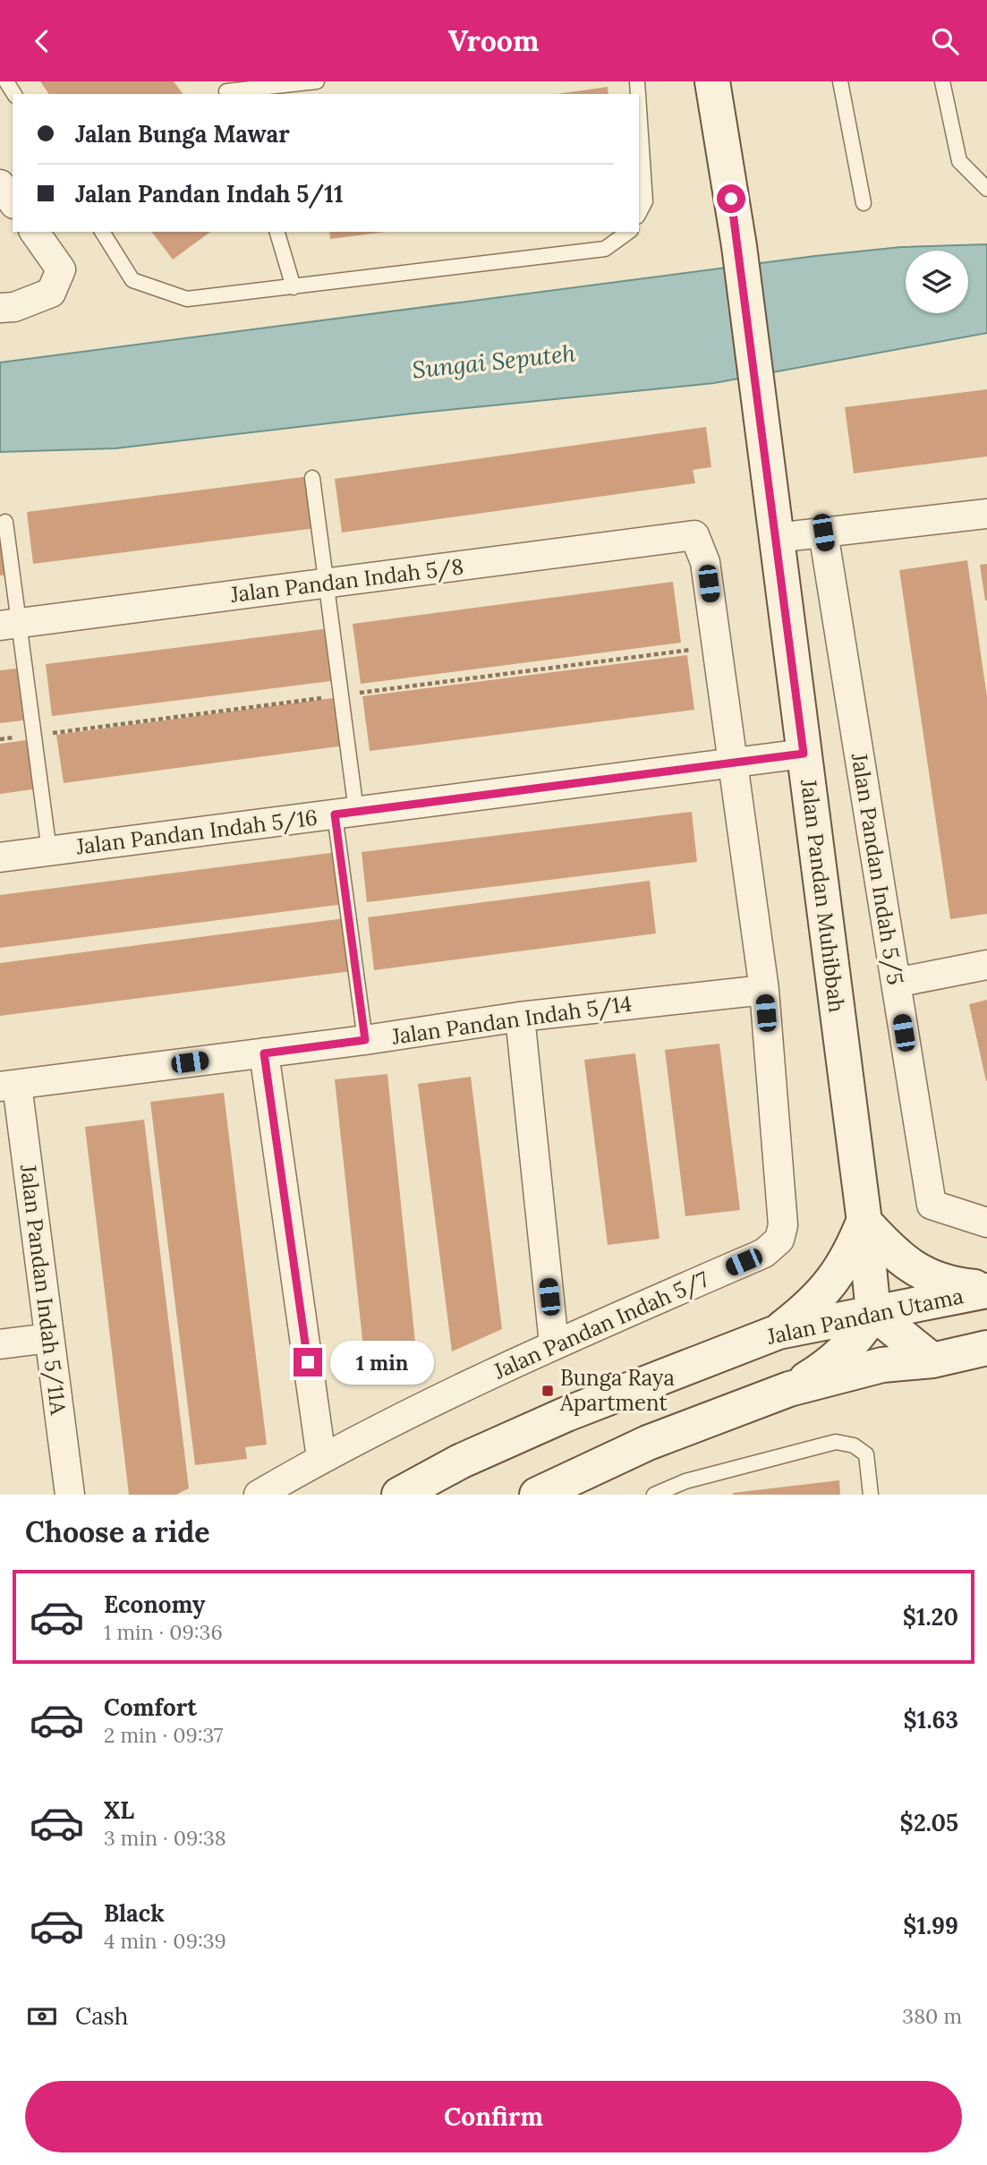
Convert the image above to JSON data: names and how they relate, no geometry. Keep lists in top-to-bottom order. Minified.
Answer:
{"streets":{"main road":["Jalan Pandan Muhibbah","Jalan Pandan Utama"],"street":["Jalan Pandan Indah 5/8","Jalan Pandan Indah 5/16","Jalan Pandan Indah 5/5","Jalan Pandan Indah 5/14","Jalan Pandan Indah 5/11A","Jalan Pandan Indah 5/7"]},"crossings":[["Jalan Pandan Indah 5/8","Jalan Pandan Indah 5/7"],["Jalan Pandan Indah 5/16","Jalan Pandan Muhibbah"],["Jalan Pandan Indah 5/16","Jalan Pandan Indah 5/7"],["Jalan Pandan Muhibbah","Jalan Pandan Utama"],["Jalan Pandan Indah 5/14","Jalan Pandan Indah 5/11A"],["Jalan Pandan Indah 5/14","Jalan Pandan Indah 5/7"]],"water":["Sungai Seputeh"],"places":{"transit":["Bunga Raya Apartment"]},"page":{"header":"Vroom","banner":["Jalan Bunga Mawar","Jalan Pandan Indah 5/11"],"bubble":"1 min","heading":"Choose a ride","list":[{"name":"Economy","note":"1 min · 09:36","value":"$1.20"},{"name":"Comfort","note":"2 min · 09:37","value":"$1.63"},{"name":"XL","note":"3 min · 09:38","value":"$2.05"},{"name":"Black","note":"4 min · 09:39","value":"$1.99"}],"pay":["Cash","380 m"],"buttons":"Confirm"}}
